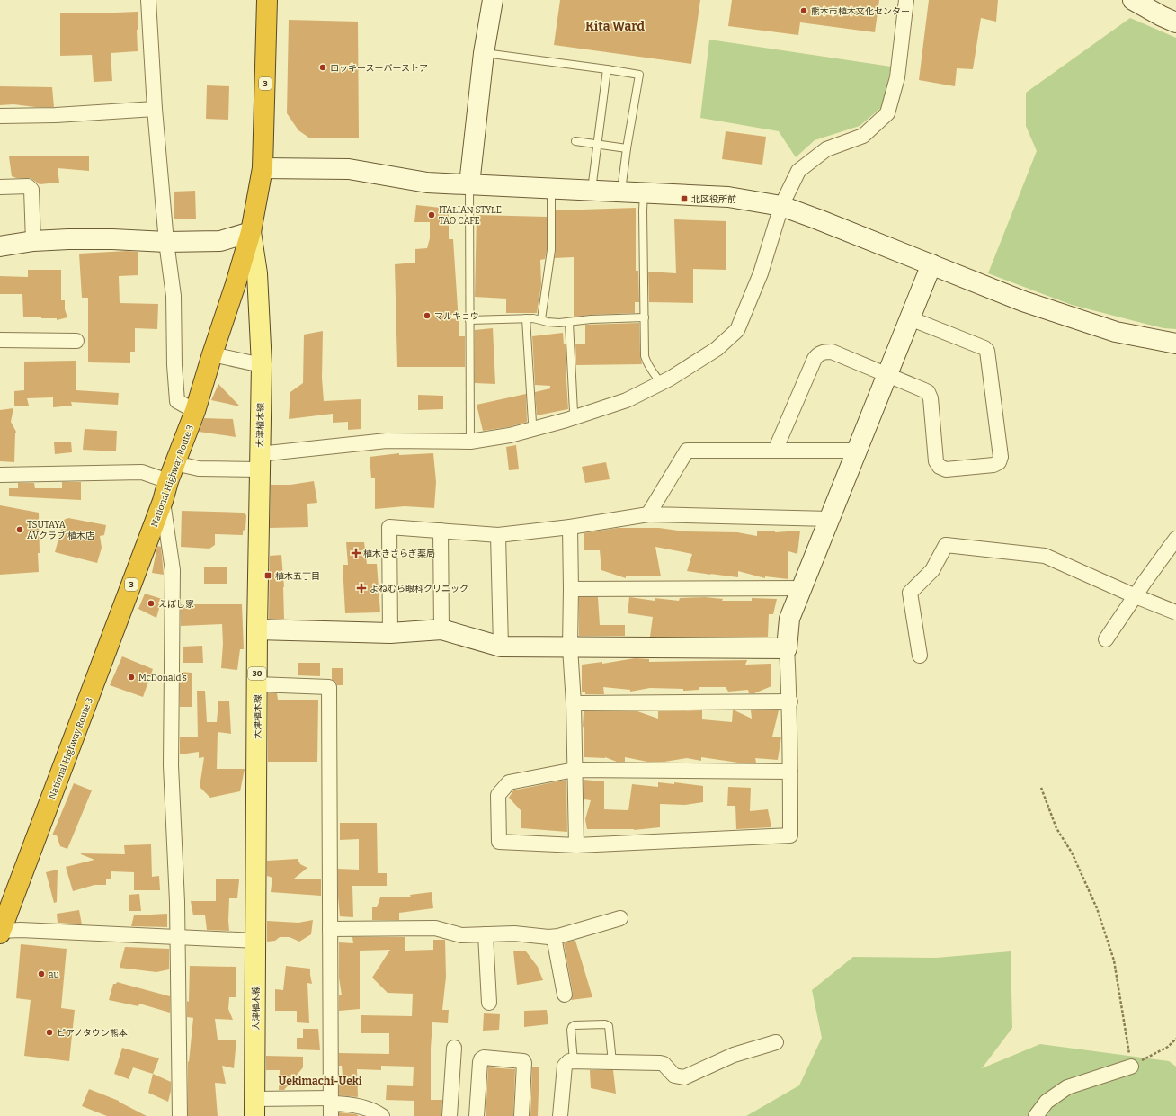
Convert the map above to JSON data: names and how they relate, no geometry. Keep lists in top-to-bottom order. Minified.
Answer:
{"streets":{"highway":["3","National Highway Route 3"],"main road":["大津植木線","30"]},"crossings":[["大津植木線","National Highway Route 3"]],"districts":["Kita Ward","Uekimachi-Ueki"],"places":{"other":["熊本市植木文化センター","ロッキースーパーストア","ITALIAN STYLE TAO CAFE","マルキョウ","TSUTAYA AVクラブ 植木店","えぼし家","McDonald's","au","ピアノタウン熊本"],"transit":["北区役所前","植木五丁目"],"health":["植木きさらぎ薬局","よねむら眼科クリニック"]}}
